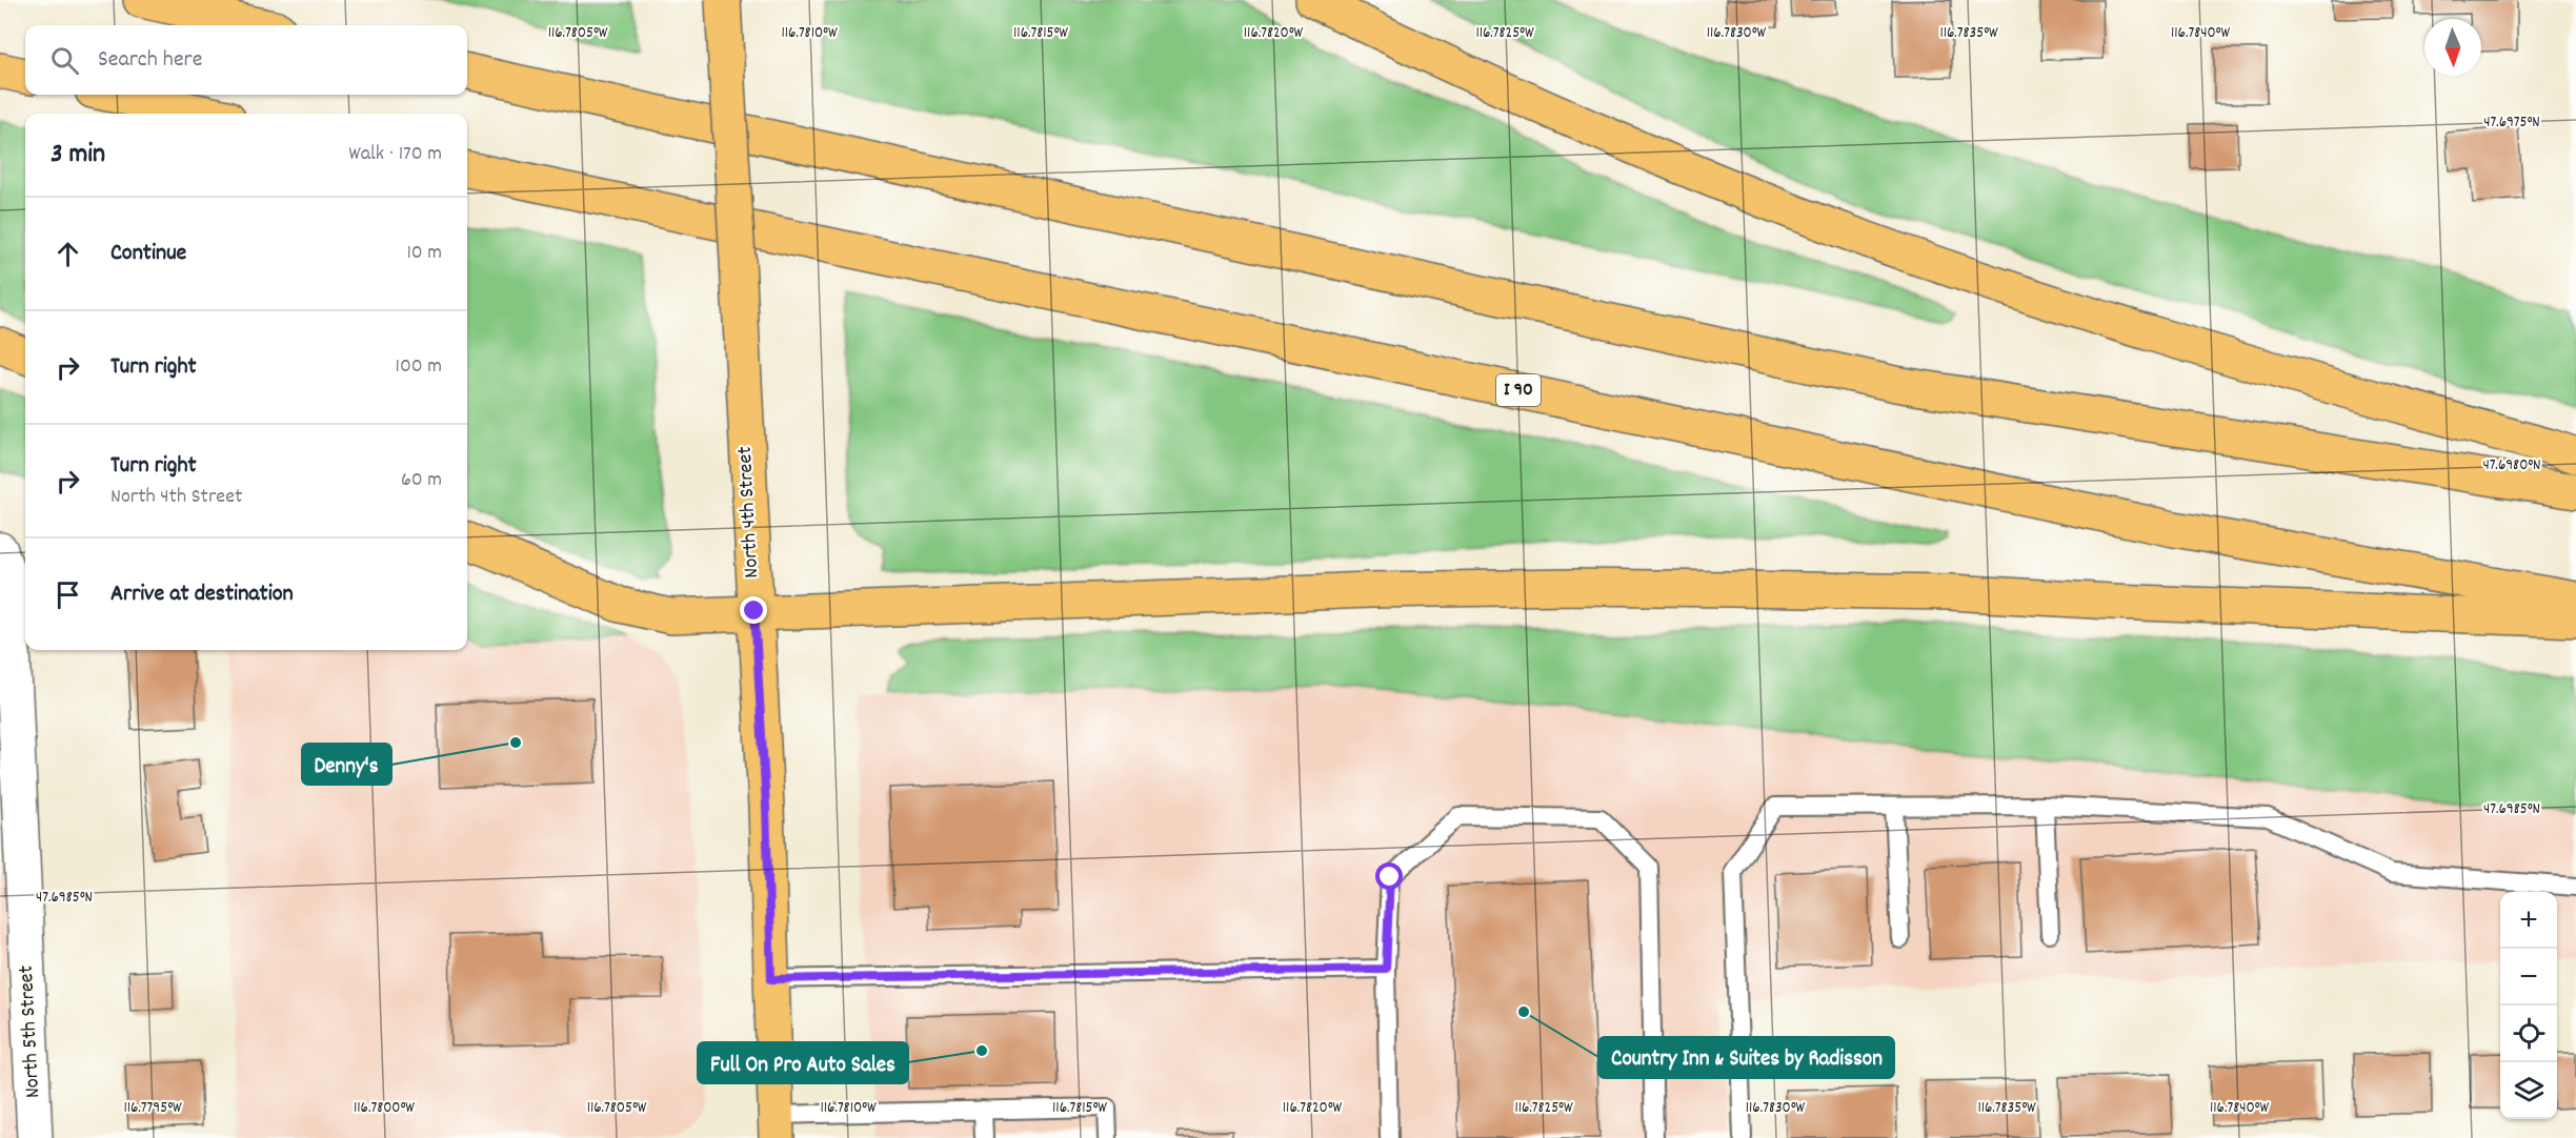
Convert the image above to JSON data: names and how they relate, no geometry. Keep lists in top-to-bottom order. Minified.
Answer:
{"streets":{"main road":["I 90","North 4th Street"],"street":["North 5th Street"]},"places":["Denny's","Country Inn & Suites by Radisson","Full On Pro Auto Sales"],"north":"bottom","page":{"search":"Search here","heading":["3 min","Walk · 170 m"],"list":[["Continue","10 m"],["Turn right","100 m"],["Turn right","North 4th Street","60 m"],"Arrive at destination"],"map_buttons":["+","−"]},"coordinates":["116.7805°W","116.7810°W","116.7815°W","116.7820°W","116.7825°W","116.7830°W","116.7835°W","116.7840°W","47.6975°N","47.6980°N","47.6985°N","116.7795°W","116.7800°W"]}
